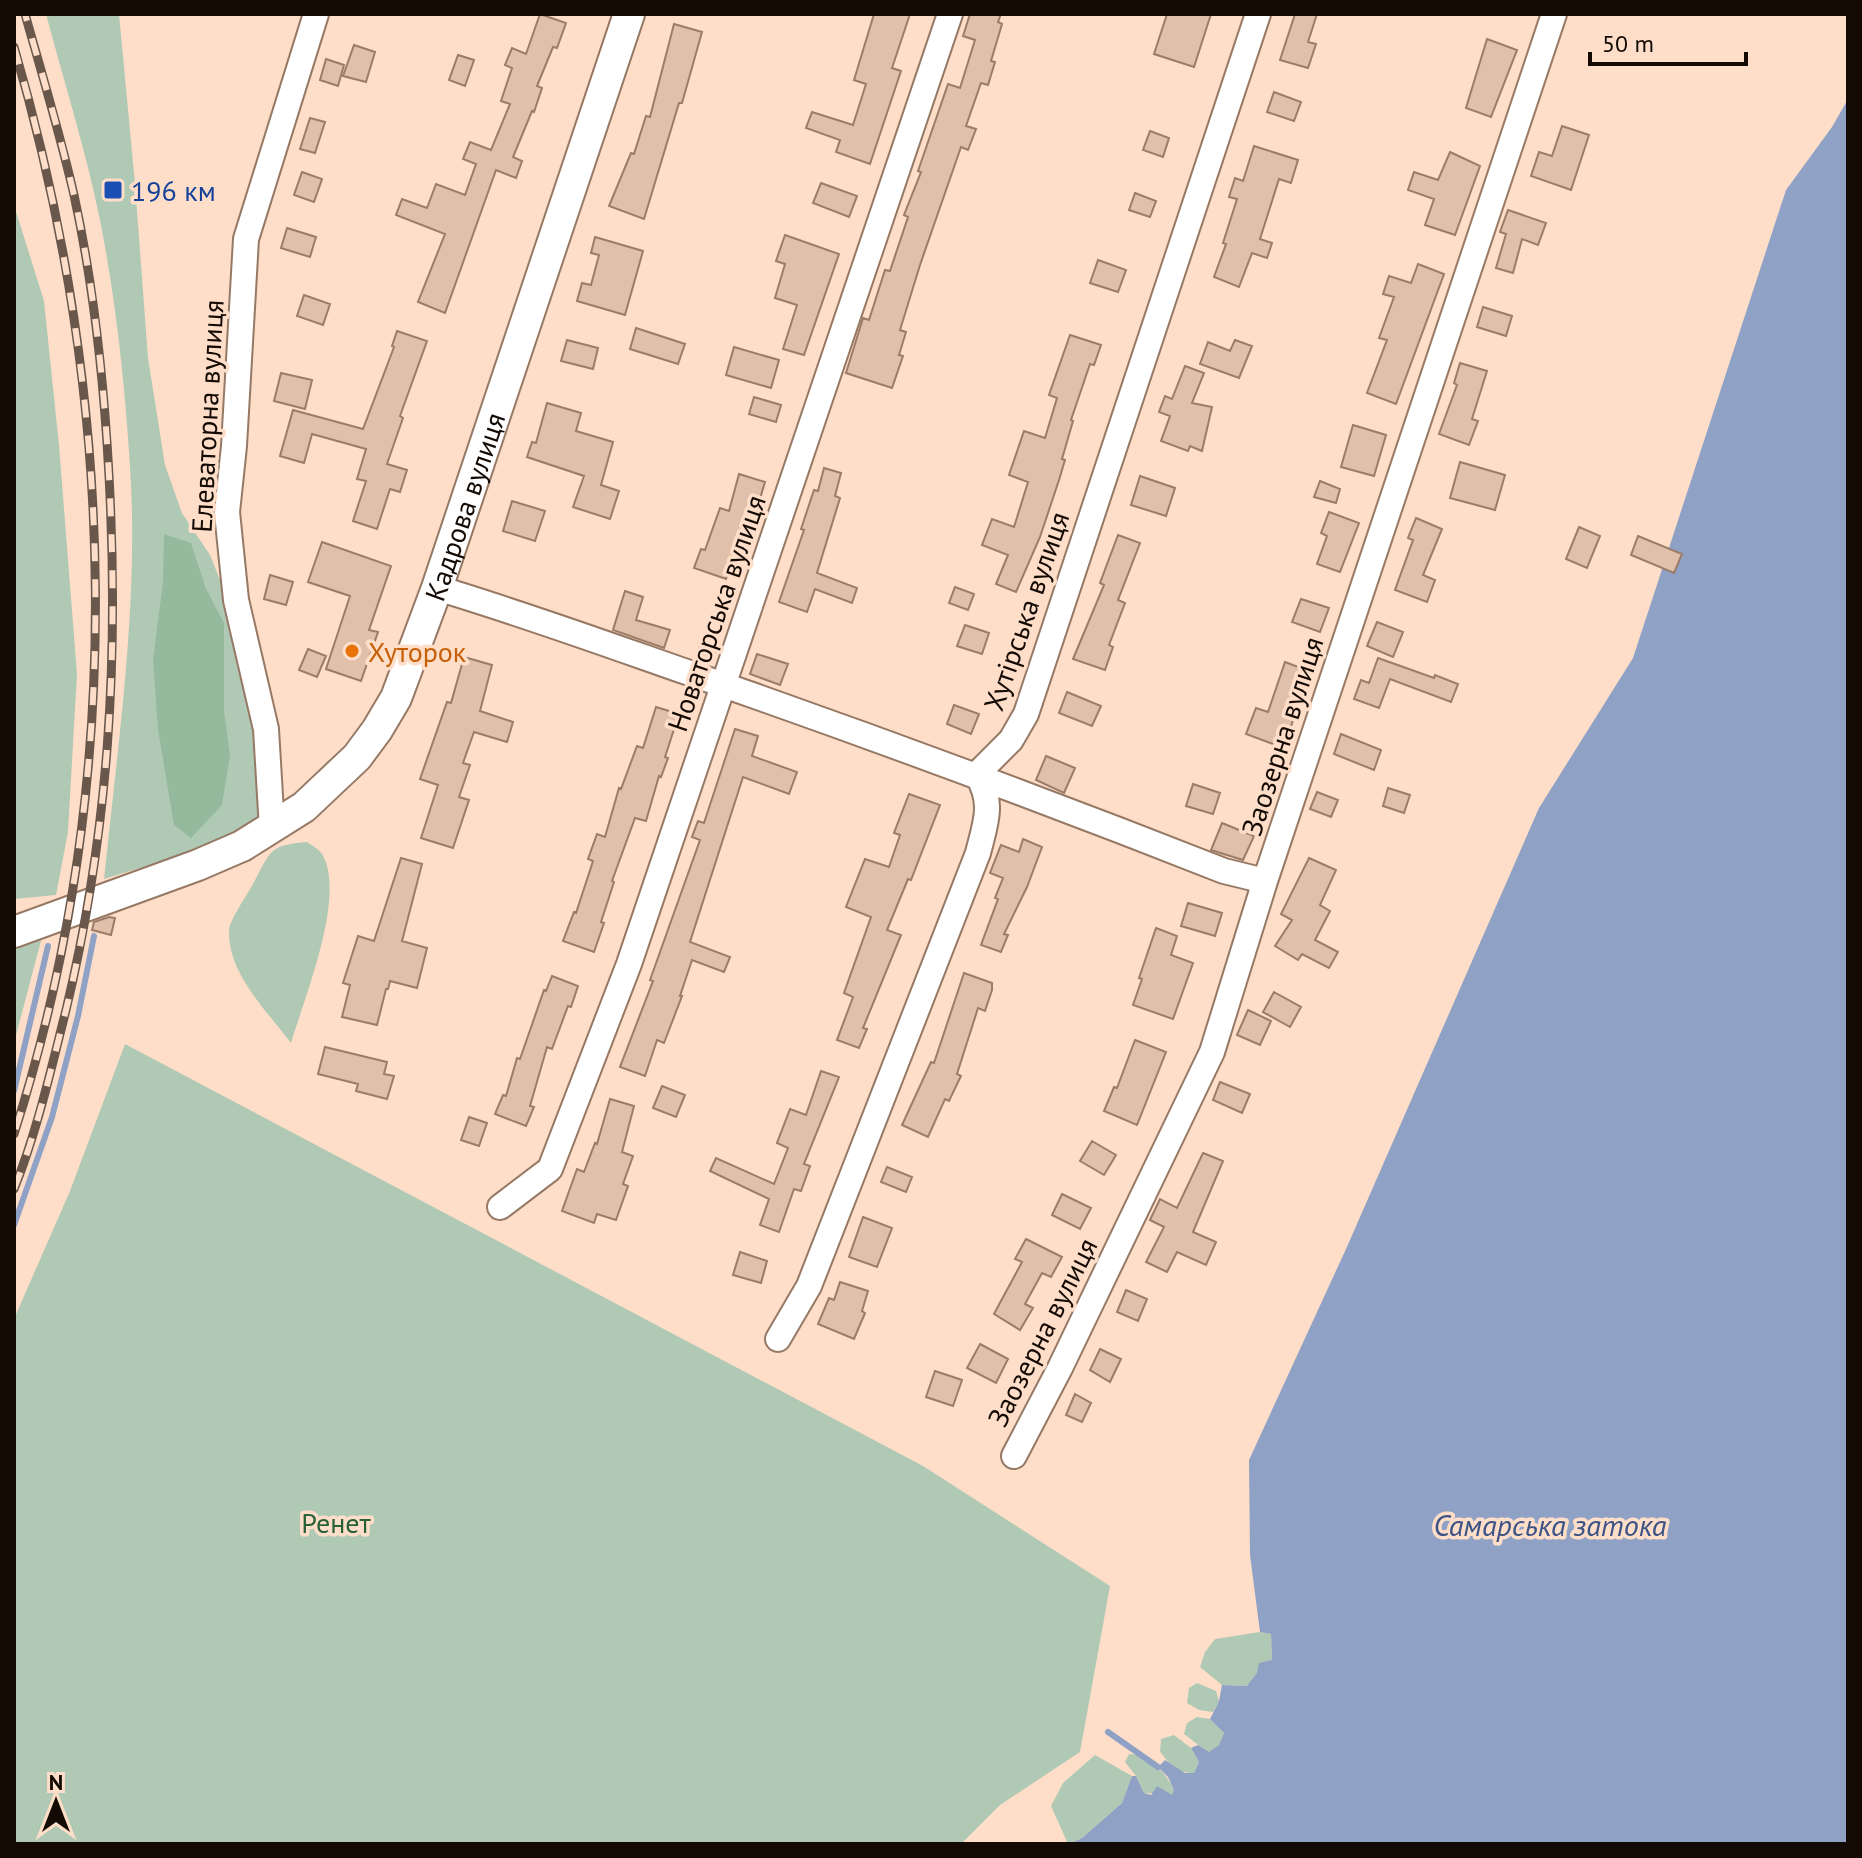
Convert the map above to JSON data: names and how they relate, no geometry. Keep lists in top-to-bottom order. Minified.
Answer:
{"streets":{"street":["Елеваторна вулиця","Кадрова вулиця","Хутірська вулиця","Новаторська вулиця","Заозерна вулиця"]},"crossings":[["Елеваторна вулиця","Кадрова вулиця"]],"water":["Самарська затока"],"parks":["Ренет"],"places":{"transit":["196 км"],"other":["Хуторок"]},"scale_bar":"50 m","north":"top"}
